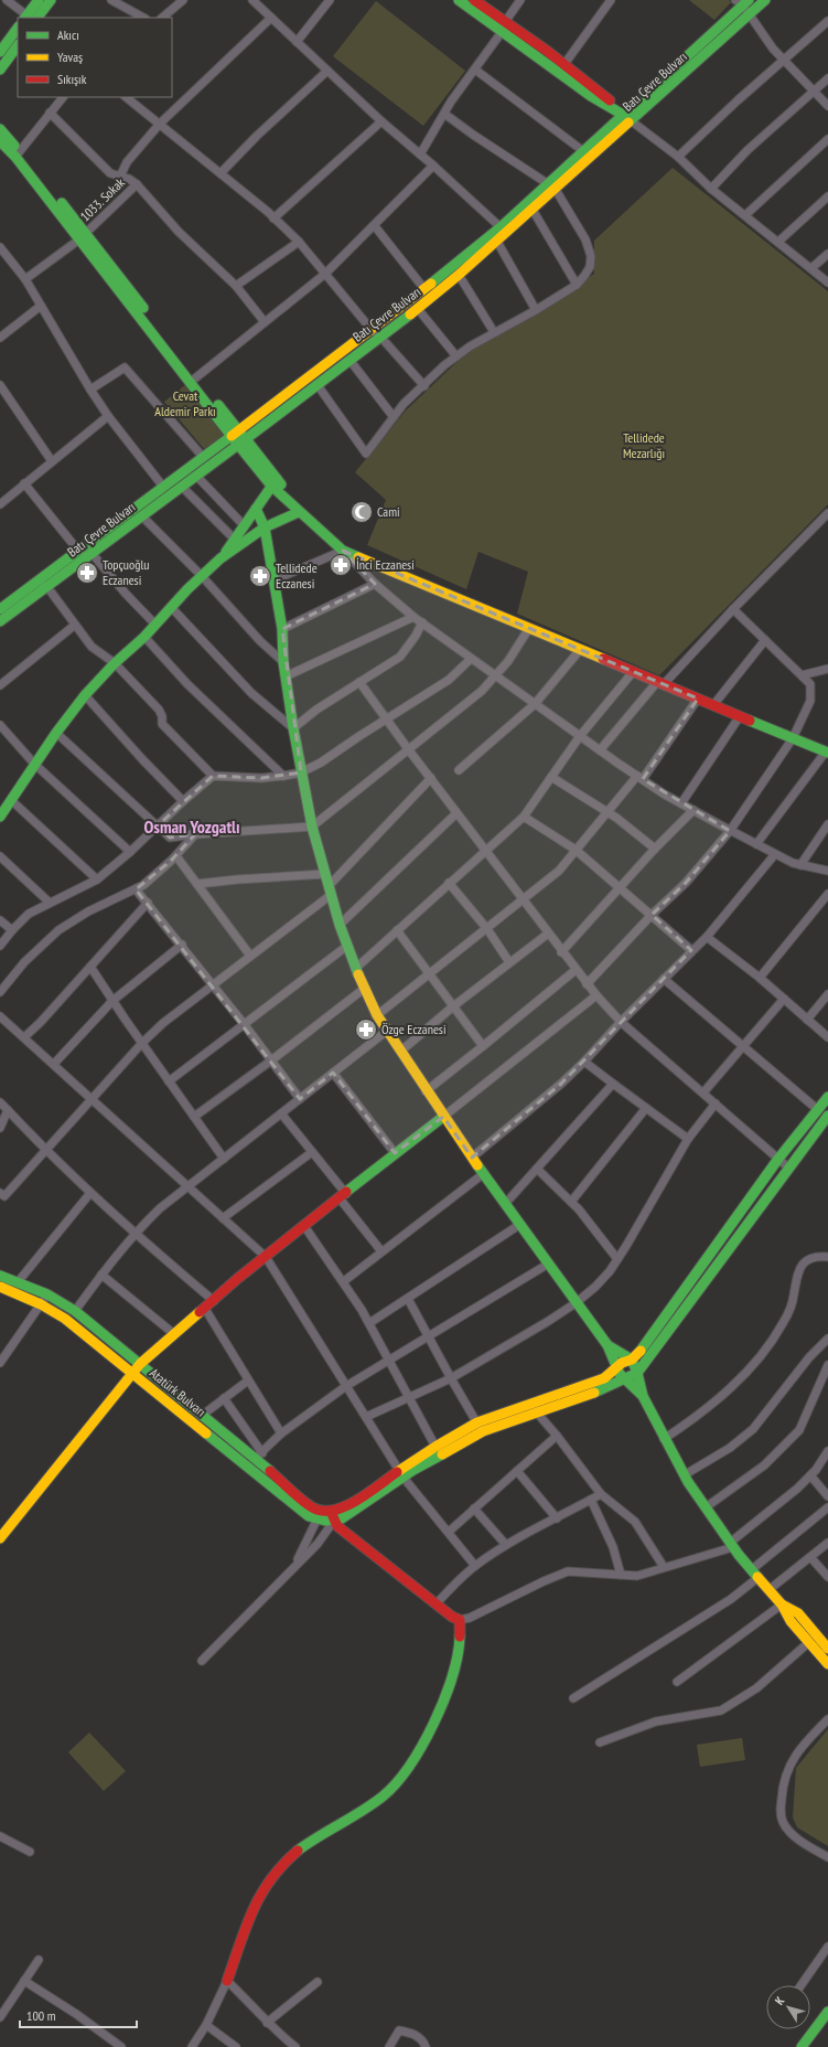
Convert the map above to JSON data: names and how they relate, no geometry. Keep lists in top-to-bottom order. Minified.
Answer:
{"streets":{"main road":["Batı Çevre Bulvarı","Atatürk Bulvarı"],"street":["1033. Sokak"]},"districts":["Osman Yozgatlı"],"parks":["Cevat Aldemir Parkı","Tellidede Mezarlığı"],"places":{"mosque":["Cami"],"pharmacy":["İnci Eczanesi","Topçuoğlu Eczanesi","Tellidede Eczanesi","Özge Eczanesi"]},"legend":["Akıcı","Yavaş","Sıkışık"],"scale_bar":"100 m","north":"top left"}
